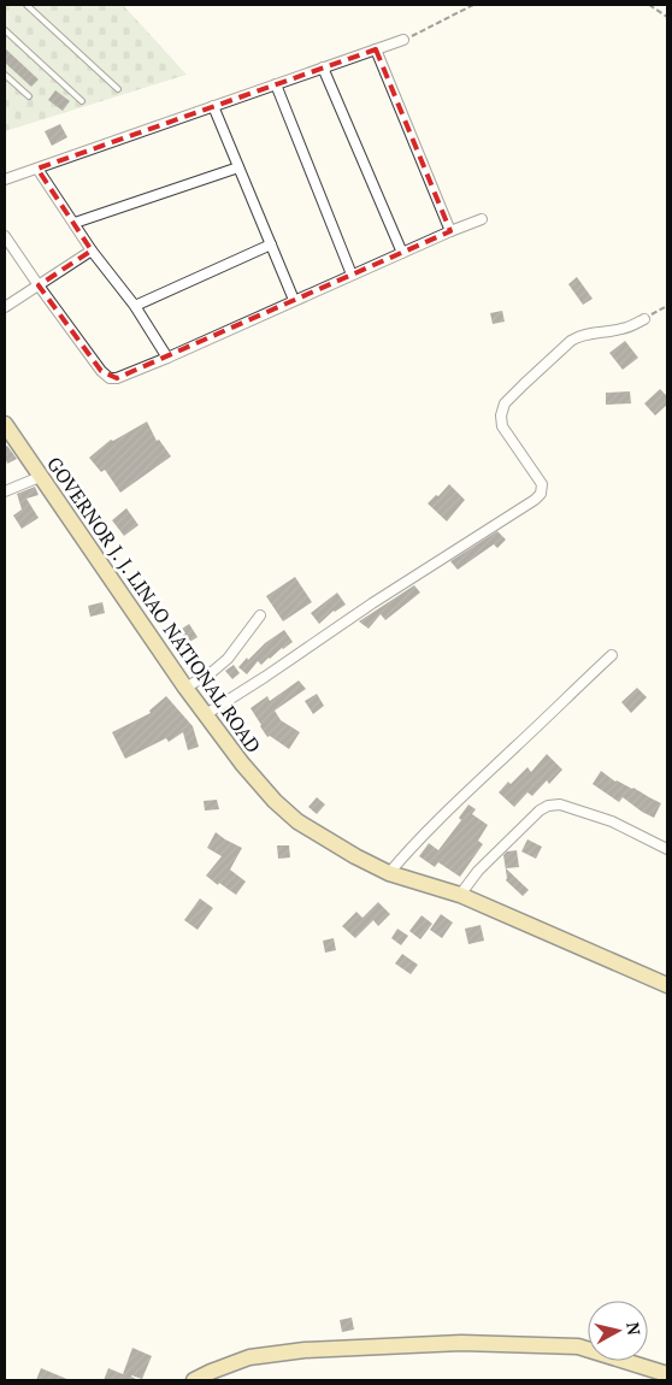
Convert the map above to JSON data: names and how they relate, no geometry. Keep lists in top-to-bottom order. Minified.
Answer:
{"streets":{"main road":["GOVERNOR J. J. LINAO NATIONAL ROAD"]},"north":"right"}
